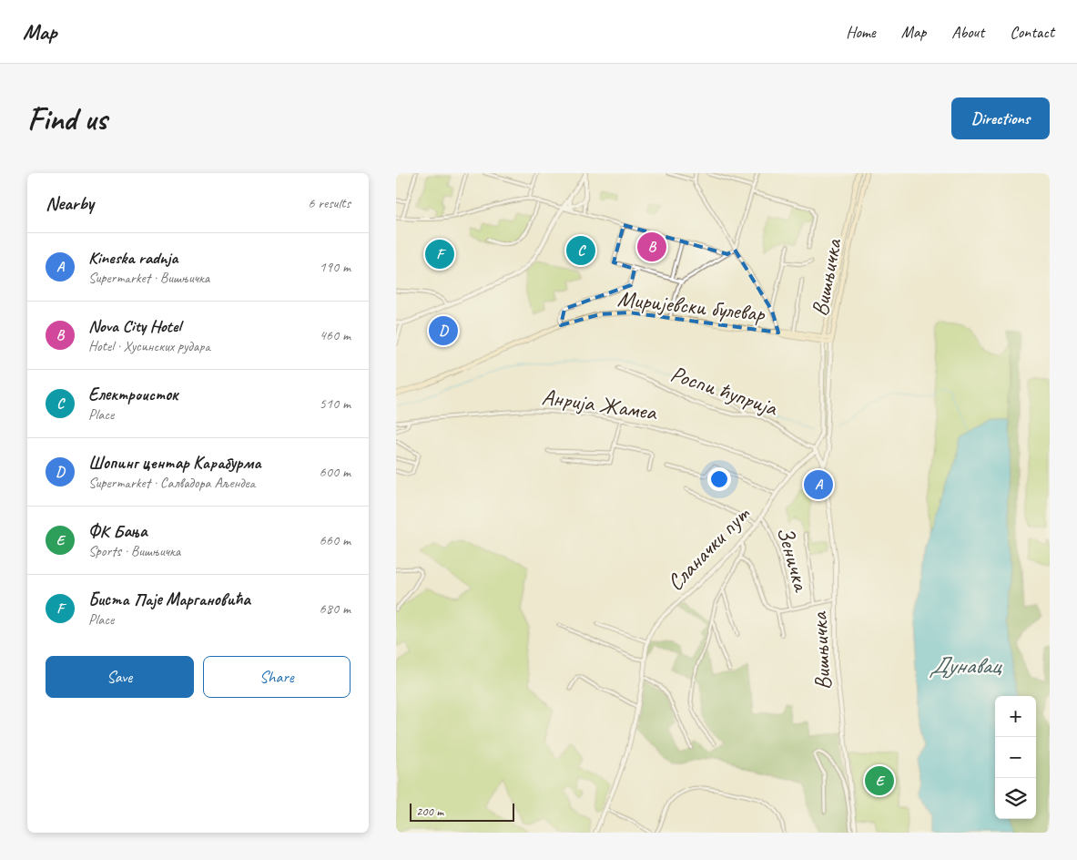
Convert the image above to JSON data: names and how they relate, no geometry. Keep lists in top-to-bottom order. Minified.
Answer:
{"streets":{"main road":["Вишњичка","Миријевски булевар"],"street":["Роспи ћуприја","Анрија Жамеа","Сланачки пут","Зеничка"]},"crossings":[["Вишњичка","Миријевски булевар"],["Вишњичка","Роспи ћуприја"],["Вишњичка","Сланачки пут"],["Роспи ћуприја","Сланачки пут"],["Анрија Жамеа","Сланачки пут"],["Сланачки пут","Зеничка"]],"water":["Дунавац"],"scale_bar":"200 m","page":{"header":"Map","nav":["Home","Map","About","Contact"],"buttons":["Directions",["Save","Share"]],"title":"Find us","heading":["Nearby","6 results"],"pins":["B","C","F","D","A","E"],"list":[{"mark":"A","name":"Kineska radnja","note":"Supermarket · Вишњичка","value":"190 m"},{"mark":"B","name":"Nova City Hotel","note":"Hotel · Хусинских рудара","value":"460 m"},{"mark":"C","name":"Електроисток","note":"Place","value":"510 m"},{"mark":"D","name":"Шопинг центар Карабурма","note":"Supermarket · Салвадора Аљендеа","value":"600 m"},{"mark":"E","name":"ФК Бања","note":"Sports · Вишњичка","value":"660 m"},{"mark":"F","name":"Биста Паје Маргановића","note":"Place","value":"680 m"}],"map_buttons":["+","−"],"scale":"200 m"}}
